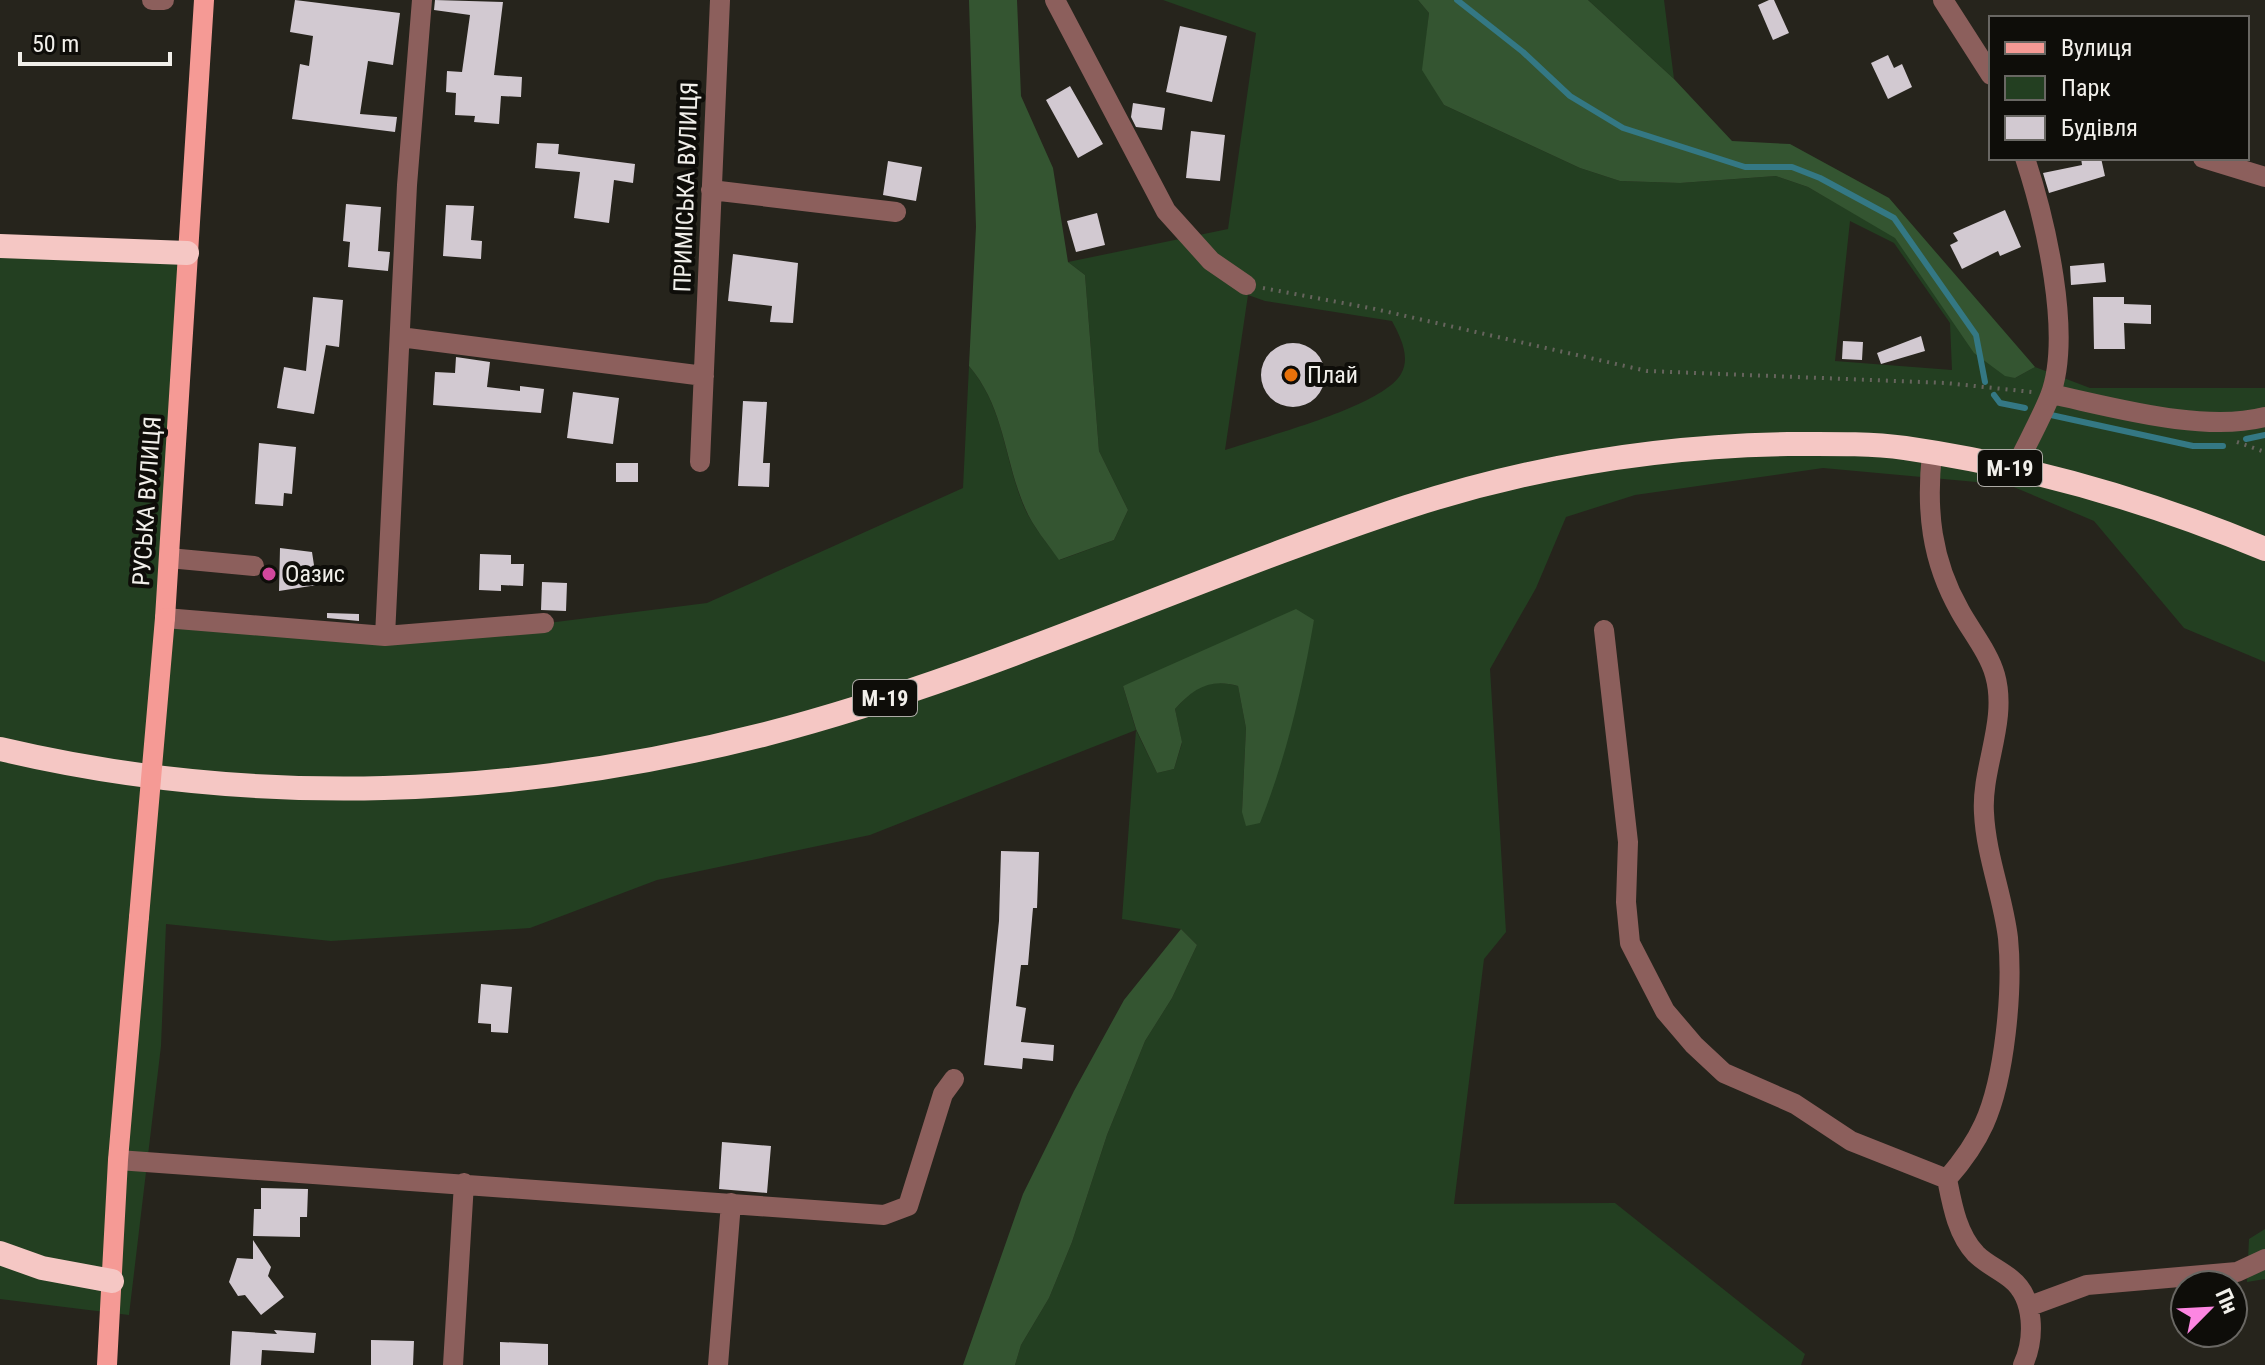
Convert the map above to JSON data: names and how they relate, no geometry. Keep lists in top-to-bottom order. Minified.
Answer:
{"streets":{"highway":["М-19"],"main road":["РУСЬКА ВУЛИЦЯ"],"street":["ПРИМІСЬКА ВУЛИЦЯ"]},"places":["Плай","Оазис"],"legend":["Вулиця","Парк","Будівля"],"scale_bar":"50 m","north":"top right"}
